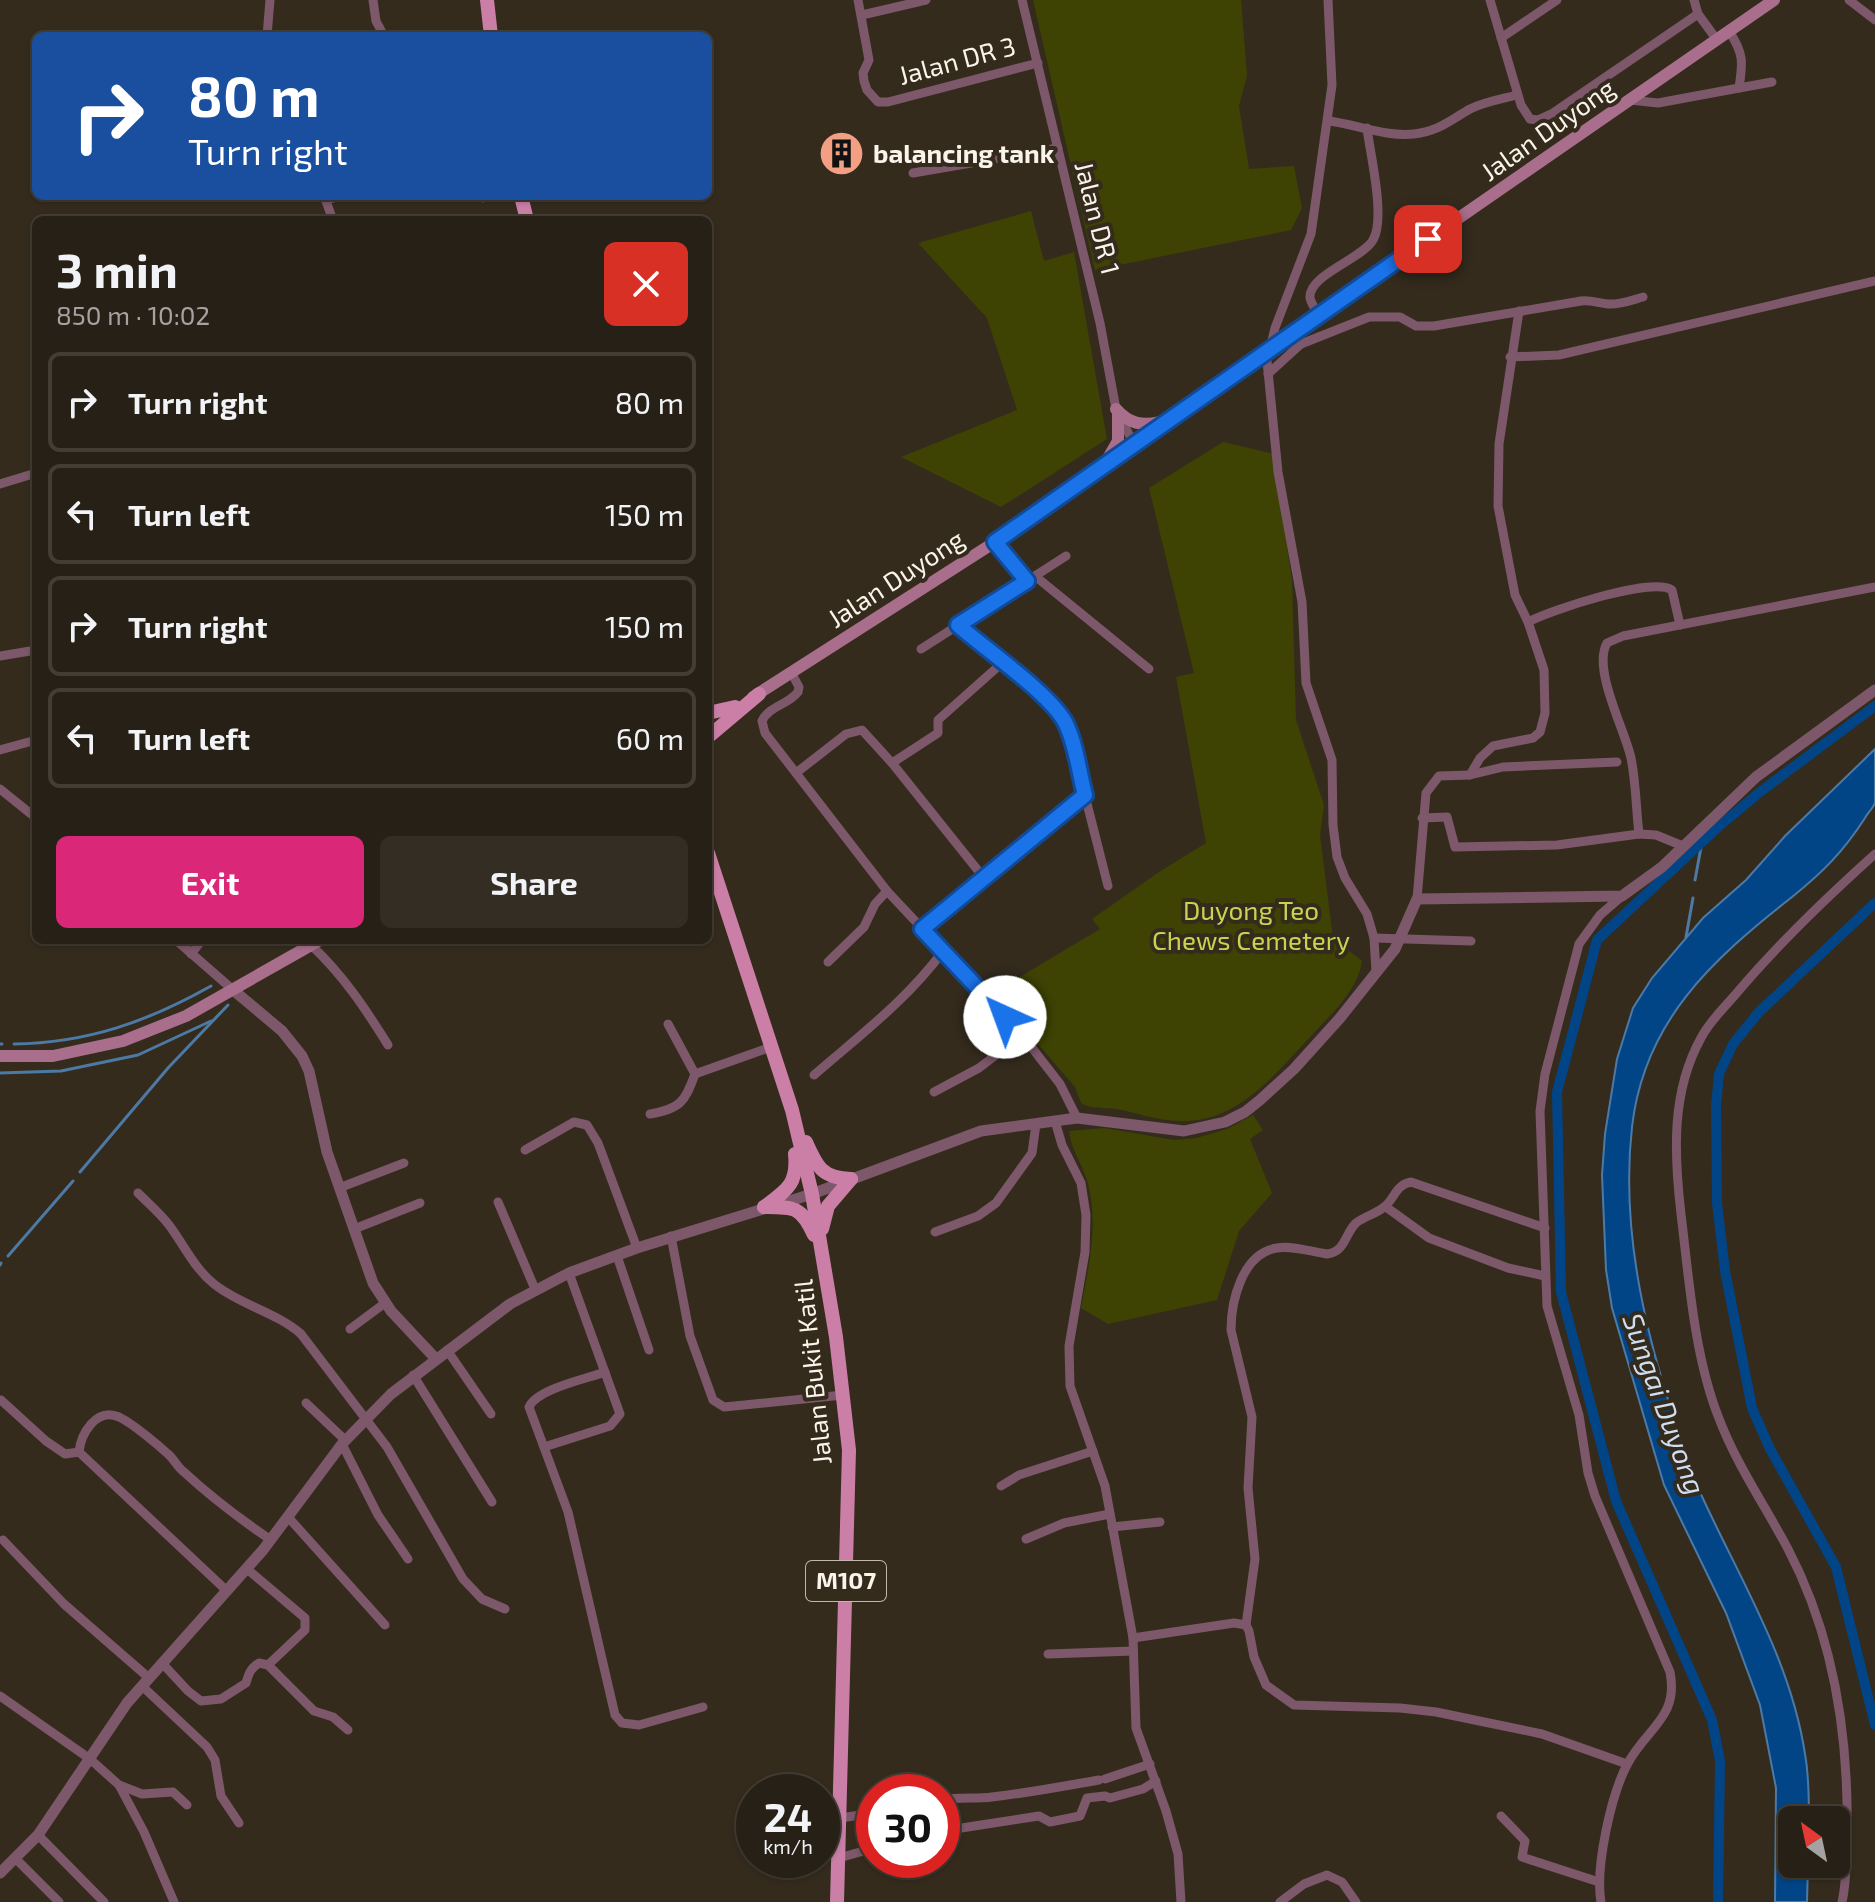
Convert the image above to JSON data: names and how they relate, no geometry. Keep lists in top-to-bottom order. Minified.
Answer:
{"streets":{"main road":["Jalan Duyong","Jalan Bukit Katil","M107"],"street":["Jalan DR 3","Jalan DR 1"]},"crossings":[["Jalan DR 3","Jalan DR 1"],["Jalan Duyong","Jalan DR 1"]],"water":["Sungai Duyong"],"parks":["Duyong Teo Chews Cemetery"],"places":{"building":["balancing tank"]},"north":"top left","page":{"turn":["80 m","Turn right"],"heading":["3 min","850 m · 10:02"],"list":[{"name":"Turn right","value":"80 m"},{"name":"Turn left","value":"150 m"},{"name":"Turn right","value":"150 m"},{"name":"Turn left","value":"60 m"}],"buttons":["Exit","Share"],"speed":"24 km/h","limit":"30"}}
